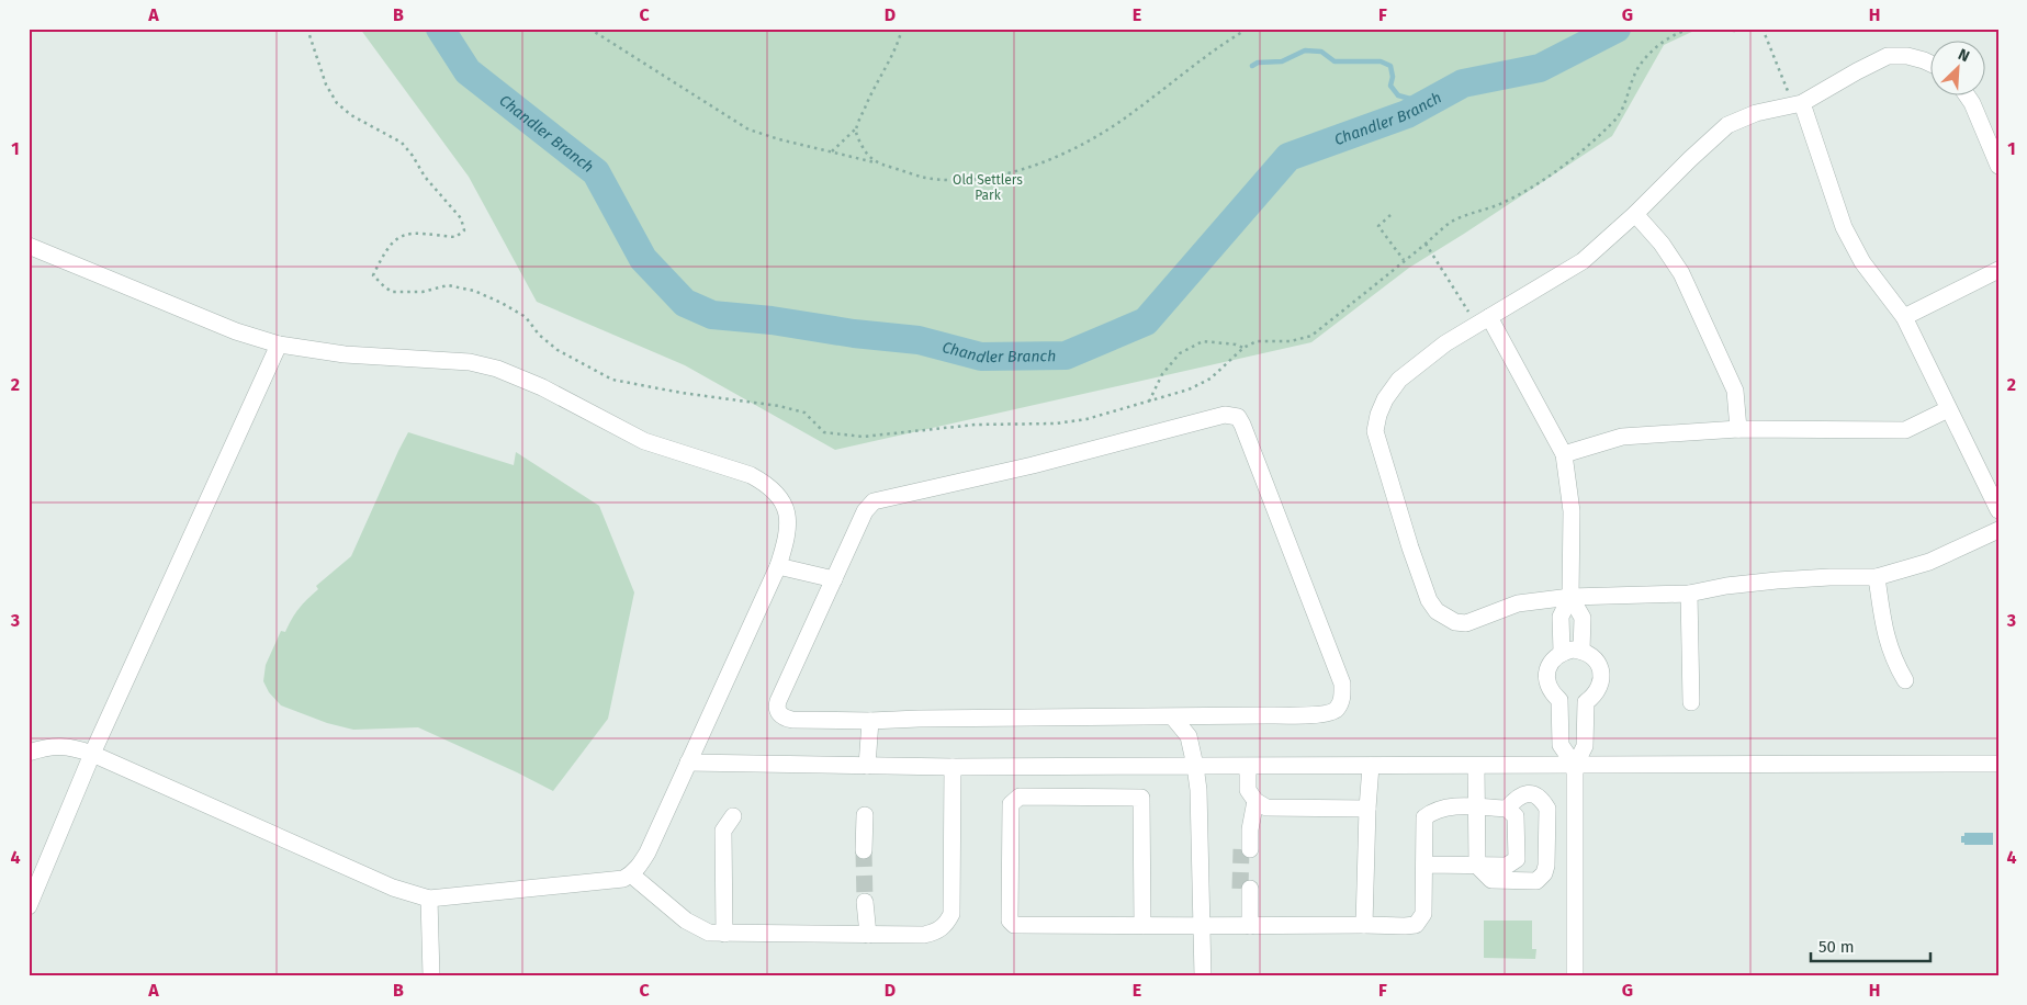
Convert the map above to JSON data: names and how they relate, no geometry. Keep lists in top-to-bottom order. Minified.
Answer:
{"water":["Chandler Branch"],"parks":["Old Settlers Park"],"scale_bar":"50 m","north":"top right","grid":{"columns":["A","B","C","D","E","F","G","H"],"rows":["1","2","3","4"]}}
